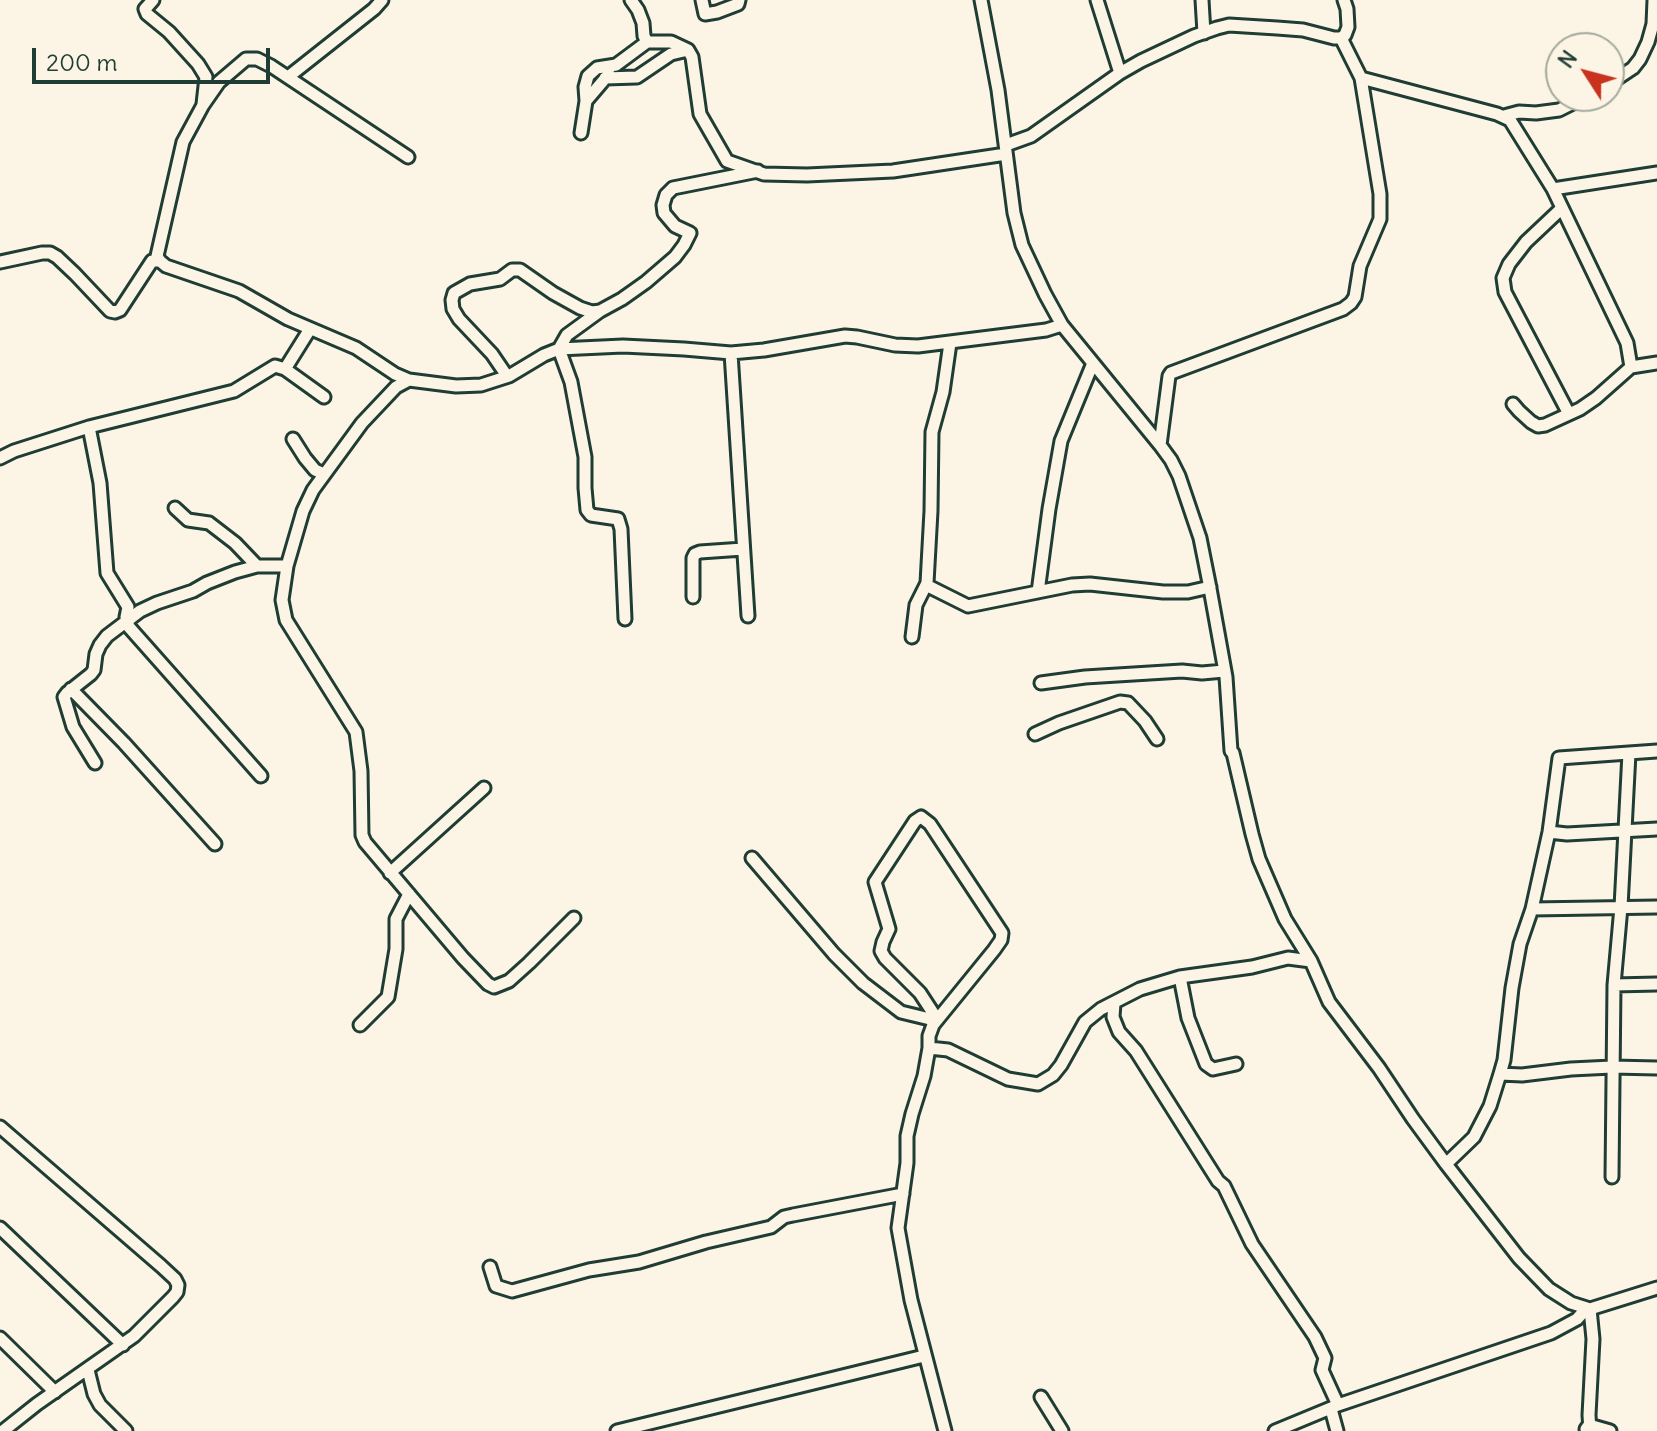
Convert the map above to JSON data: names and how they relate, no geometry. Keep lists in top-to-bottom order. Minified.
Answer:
{"scale_bar":"200 m","north":"top left"}
